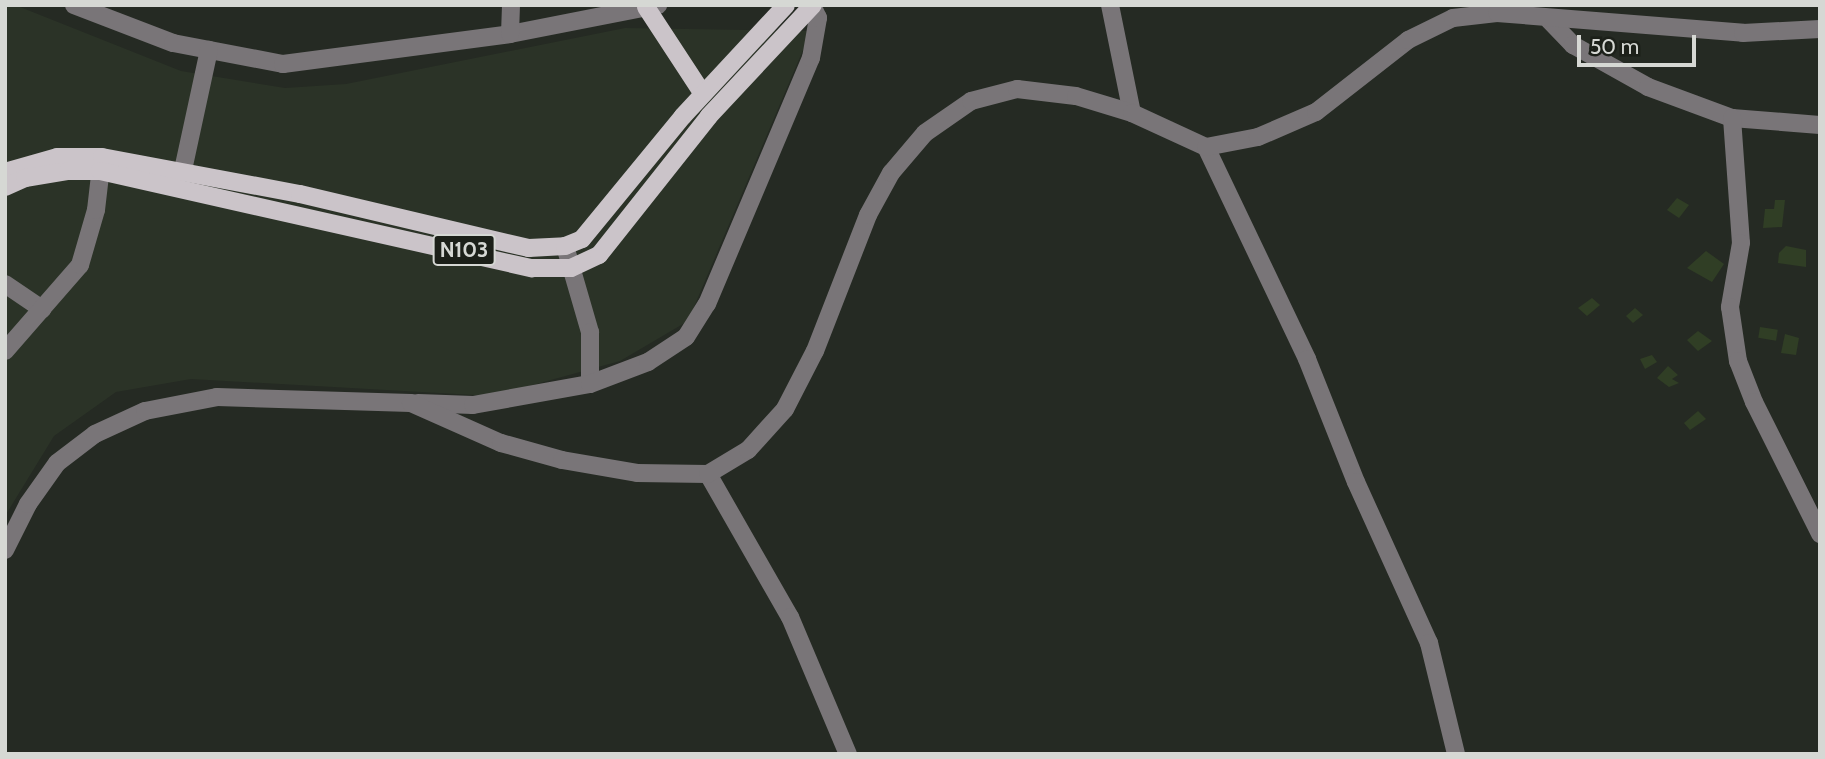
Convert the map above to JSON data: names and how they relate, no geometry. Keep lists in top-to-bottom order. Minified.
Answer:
{"streets":{"main road":["N103"]},"scale_bar":"50 m"}
